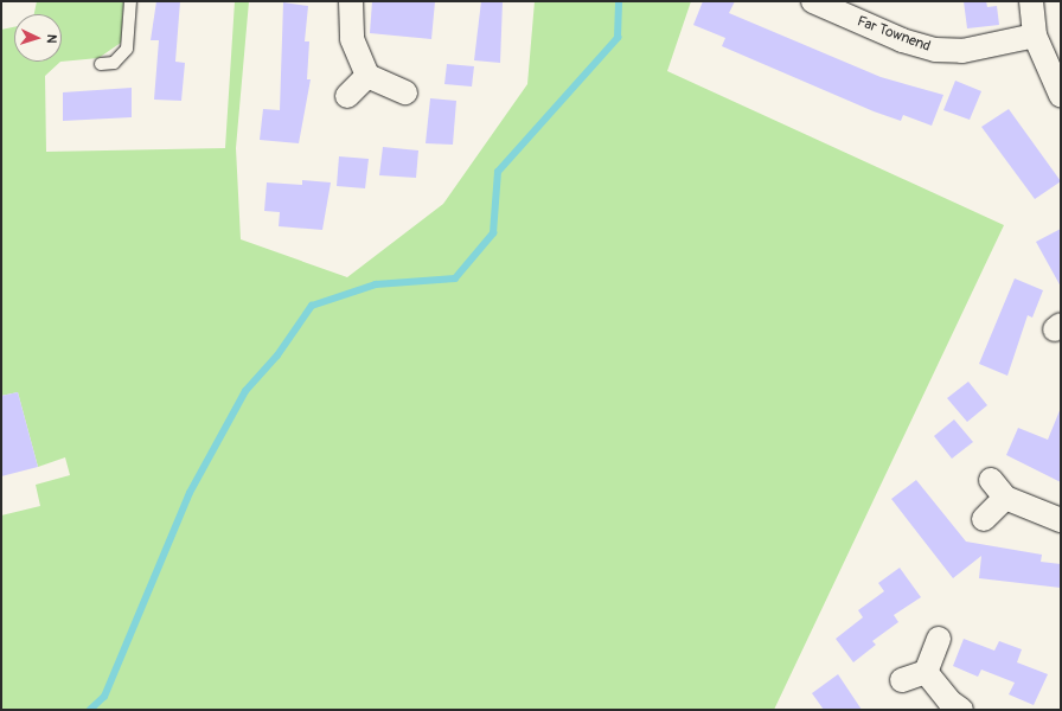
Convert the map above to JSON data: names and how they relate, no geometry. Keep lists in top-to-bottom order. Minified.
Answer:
{"streets":{"street":["Far Townend"]},"north":"right"}
